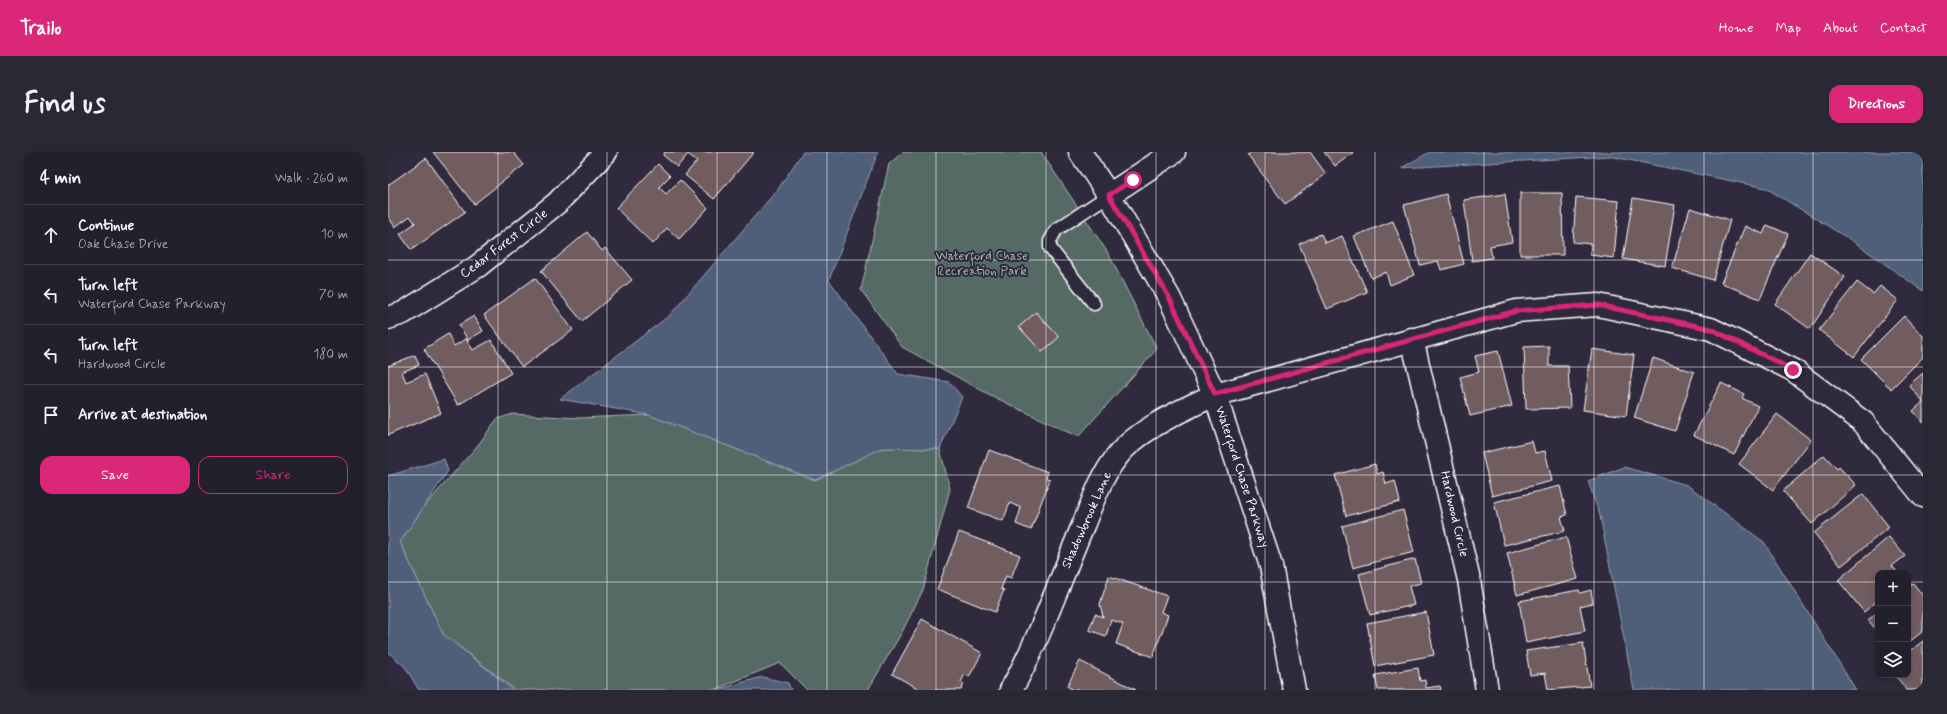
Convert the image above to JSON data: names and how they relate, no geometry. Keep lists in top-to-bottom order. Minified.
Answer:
{"streets":{"street":["Cedar Forest Circle","Waterford Chase Parkway","Hardwood Circle","Shadowbrook Lane"]},"crossings":[["Waterford Chase Parkway","Shadowbrook Lane"]],"parks":["Waterford Chase Recreation Park"],"page":{"header":"Trailo","nav":["Home","Map","About","Contact"],"buttons":["Directions",["Save","Share"]],"title":"Find us","heading":["4 min","Walk · 260 m"],"list":[["Continue","Oak Chase Drive","10 m"],["Turn left","Waterford Chase Parkway","70 m"],["Turn left","Hardwood Circle","180 m"],"Arrive at destination"],"map_buttons":["+","−"]}}
